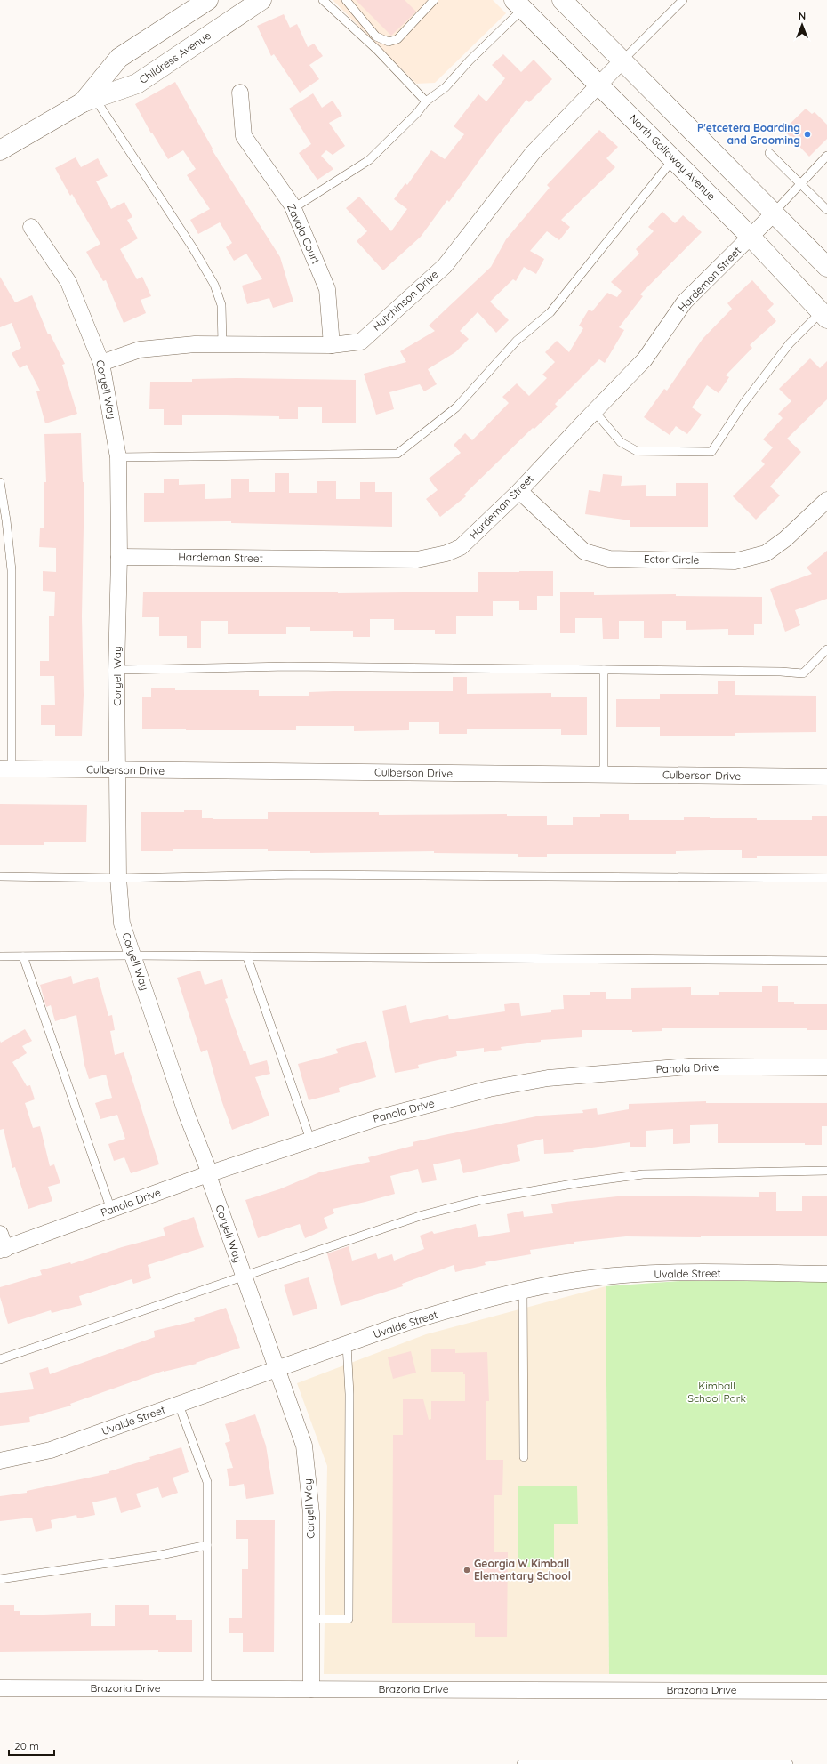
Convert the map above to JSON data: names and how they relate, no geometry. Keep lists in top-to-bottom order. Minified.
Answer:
{"streets":{"main road":["Childress Avenue","North Galloway Avenue"],"street":["Zavala Court","Hardeman Street","Hutchinson Drive","Coryell Way","Ector Circle","Culberson Drive","Panola Drive","Uvalde Street","Brazoria Drive"]},"crossings":[["North Galloway Avenue","Hardeman Street"],["North Galloway Avenue","Hutchinson Drive"],["Zavala Court","Hutchinson Drive"],["Hardeman Street","Coryell Way"],["Hardeman Street","Ector Circle"],["Hutchinson Drive","Coryell Way"],["Coryell Way","Culberson Drive"],["Coryell Way","Panola Drive"],["Coryell Way","Uvalde Street"],["Coryell Way","Brazoria Drive"]],"parks":["Kimball School Park"],"places":["P'etcetera Boarding and Grooming","Georgia W Kimball Elementary School"],"scale_bar":"20 m","north":"top"}
